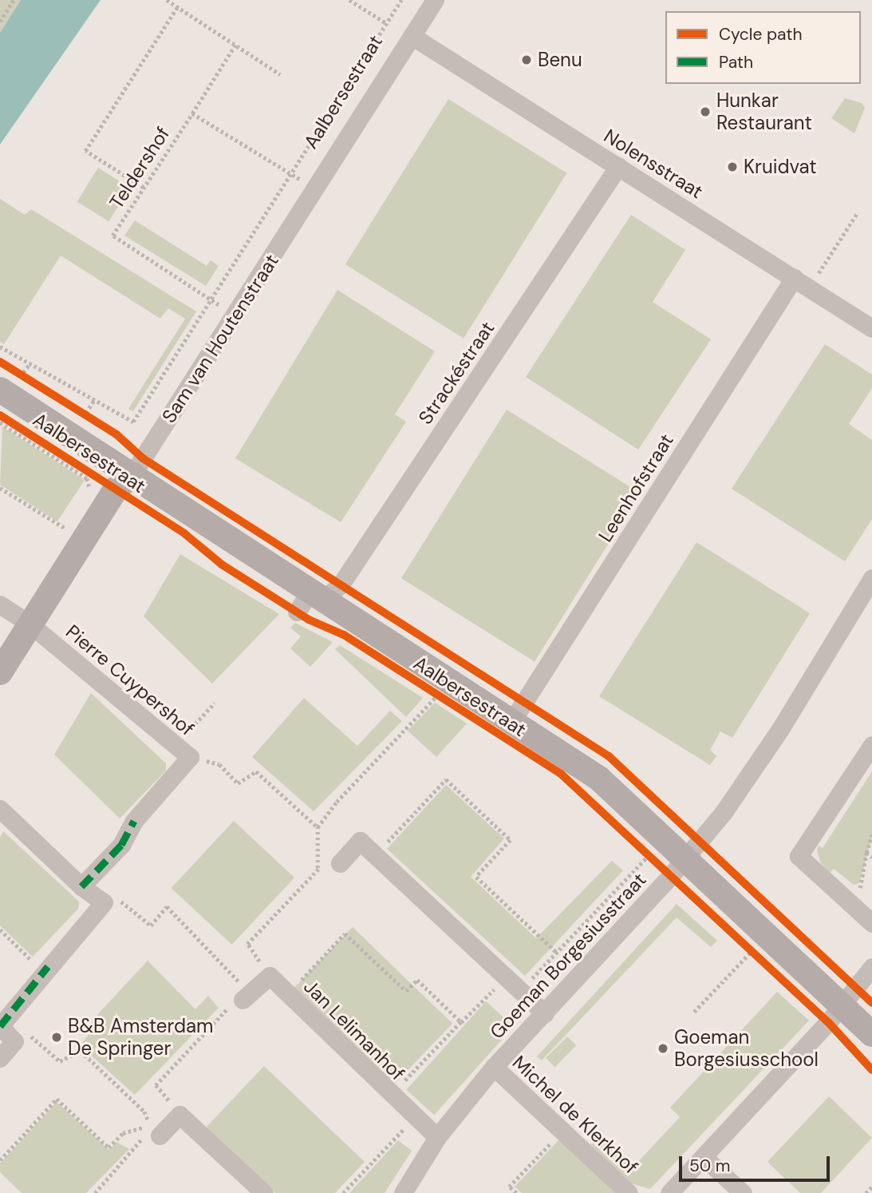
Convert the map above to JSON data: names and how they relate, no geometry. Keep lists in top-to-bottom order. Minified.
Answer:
{"streets":{"street":["Aalbersestraat","Nolensstraat","Sam van Houtenstraat","Strackéstraat","Leenhofstraat","Pierre Cuypershof","Goeman Borgesiusstraat","Jan Lelimanhof","Michel de Klerkhof"],"path":["Teldershof"]},"crossings":[["Aalbersestraat","Teldershof"],["Aalbersestraat","Sam van Houtenstraat"],["Aalbersestraat","Strackéstraat"],["Aalbersestraat","Leenhofstraat"],["Aalbersestraat","Goeman Borgesiusstraat"],["Nolensstraat","Sam van Houtenstraat"],["Nolensstraat","Strackéstraat"],["Nolensstraat","Leenhofstraat"],["Teldershof","Sam van Houtenstraat"],["Sam van Houtenstraat","Pierre Cuypershof"],["Goeman Borgesiusstraat","Jan Lelimanhof"],["Goeman Borgesiusstraat","Michel de Klerkhof"]],"places":["Benu","Hunkar Restaurant","Kruidvat","B&B Amsterdam De Springer","Goeman Borgesiusschool"],"legend":["Cycle path","Path"],"scale_bar":"50 m"}
